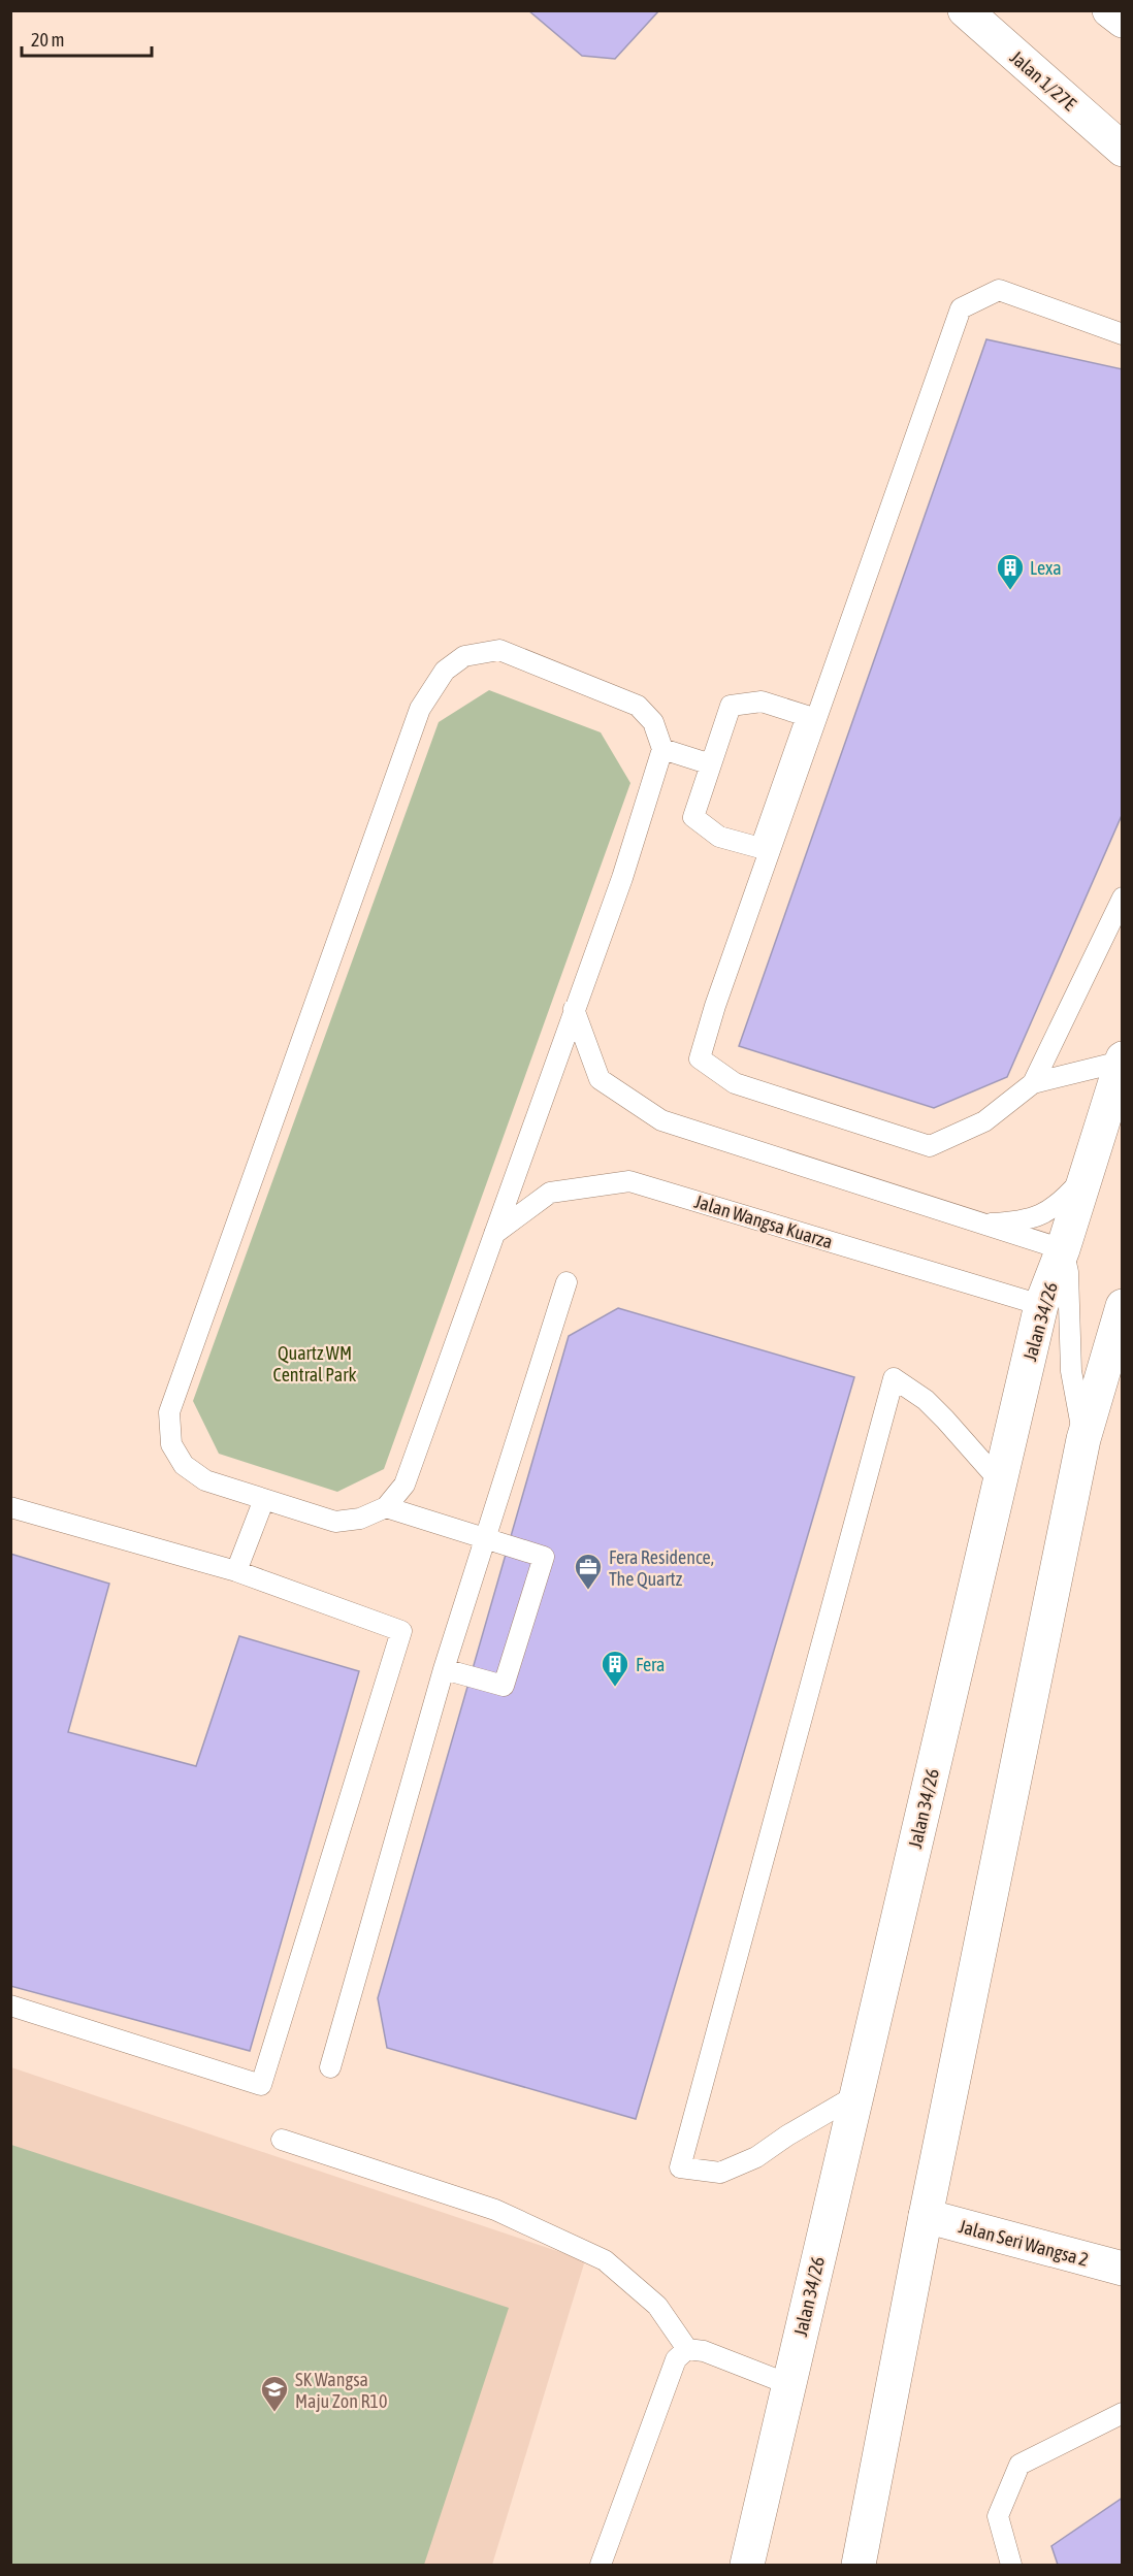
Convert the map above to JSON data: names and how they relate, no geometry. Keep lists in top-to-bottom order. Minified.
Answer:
{"streets":{"main road":["Jalan 1/27E","Jalan 34/26","Jalan Seri Wangsa 2"],"lane":["Jalan Wangsa Kuarza"]},"crossings":[["Jalan Wangsa Kuarza","Jalan 34/26"]],"parks":["Quartz WM Central Park"],"places":{"building":["Lexa","Fera"],"office":["Fera Residence, The Quartz"],"school or university":["SK Wangsa Maju Zon R10"]},"scale_bar":"20 m"}
